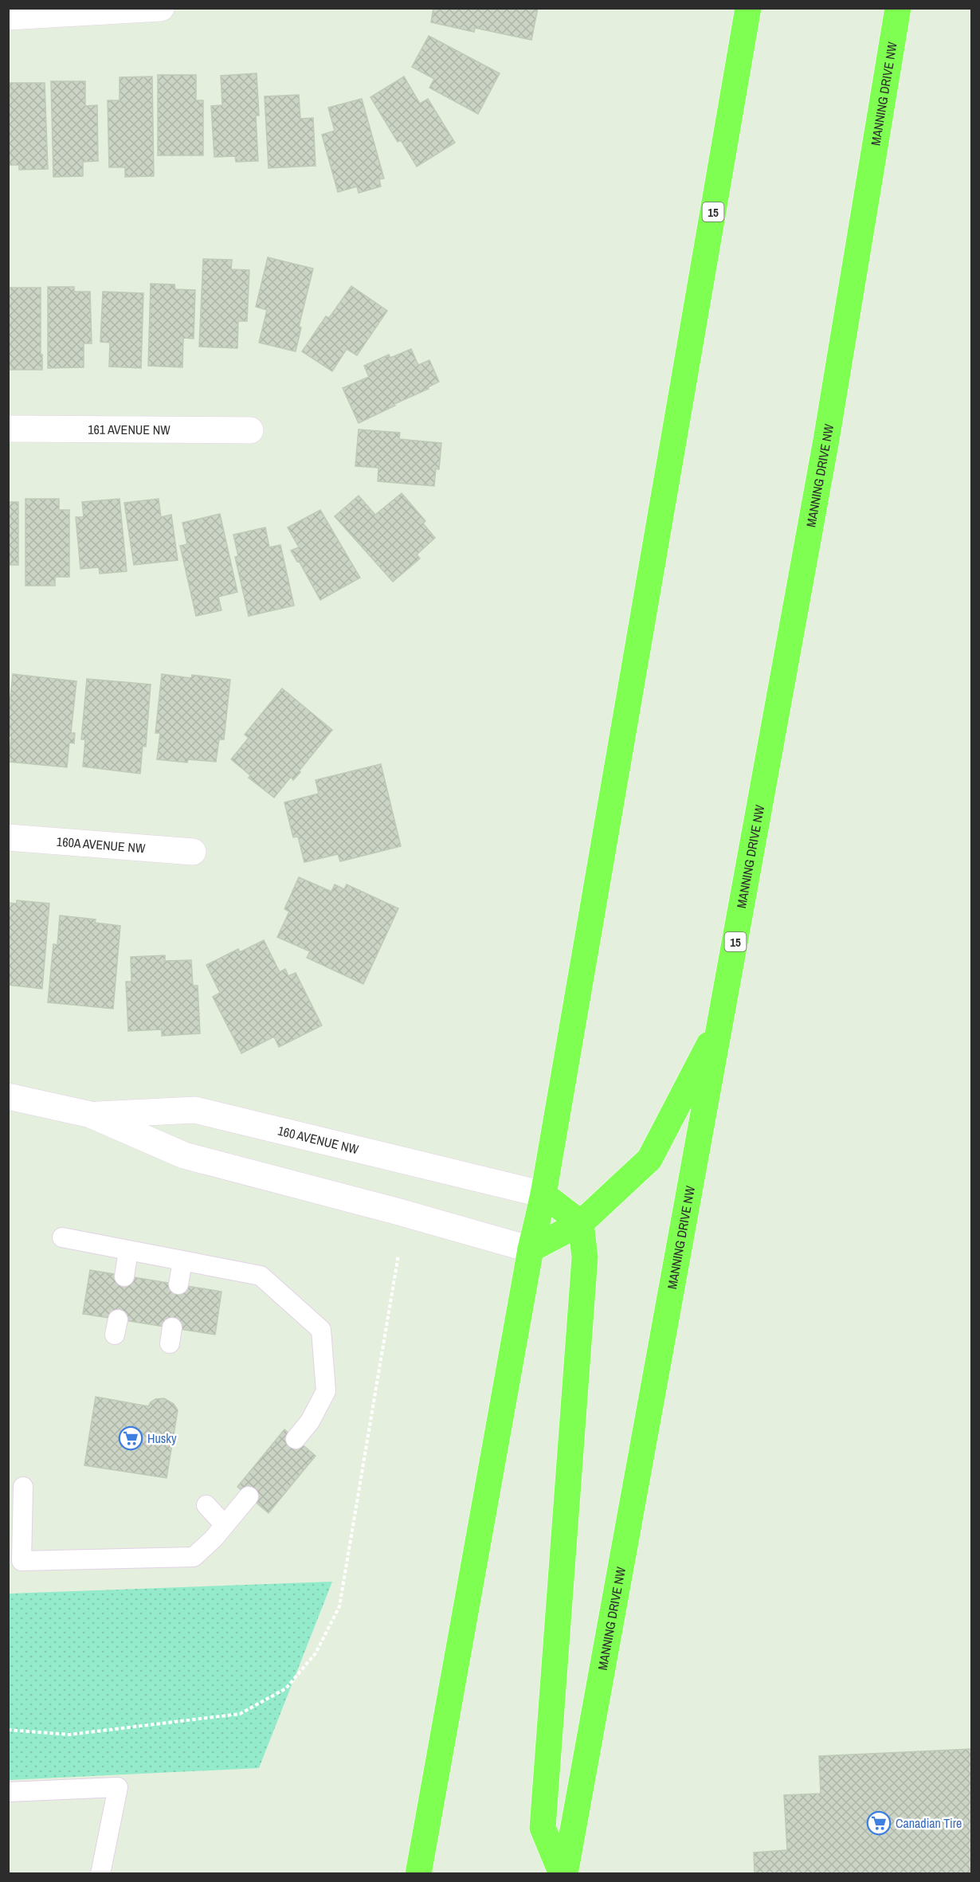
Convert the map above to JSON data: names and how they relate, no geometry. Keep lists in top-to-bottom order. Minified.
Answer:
{"streets":{"main road":["MANNING DRIVE NW","15"],"street":["161 AVENUE NW","160A AVENUE NW","160 AVENUE NW"]},"crossings":[["15","160 AVENUE NW"]],"places":{"supermarket":["Husky","Canadian Tire"]}}
